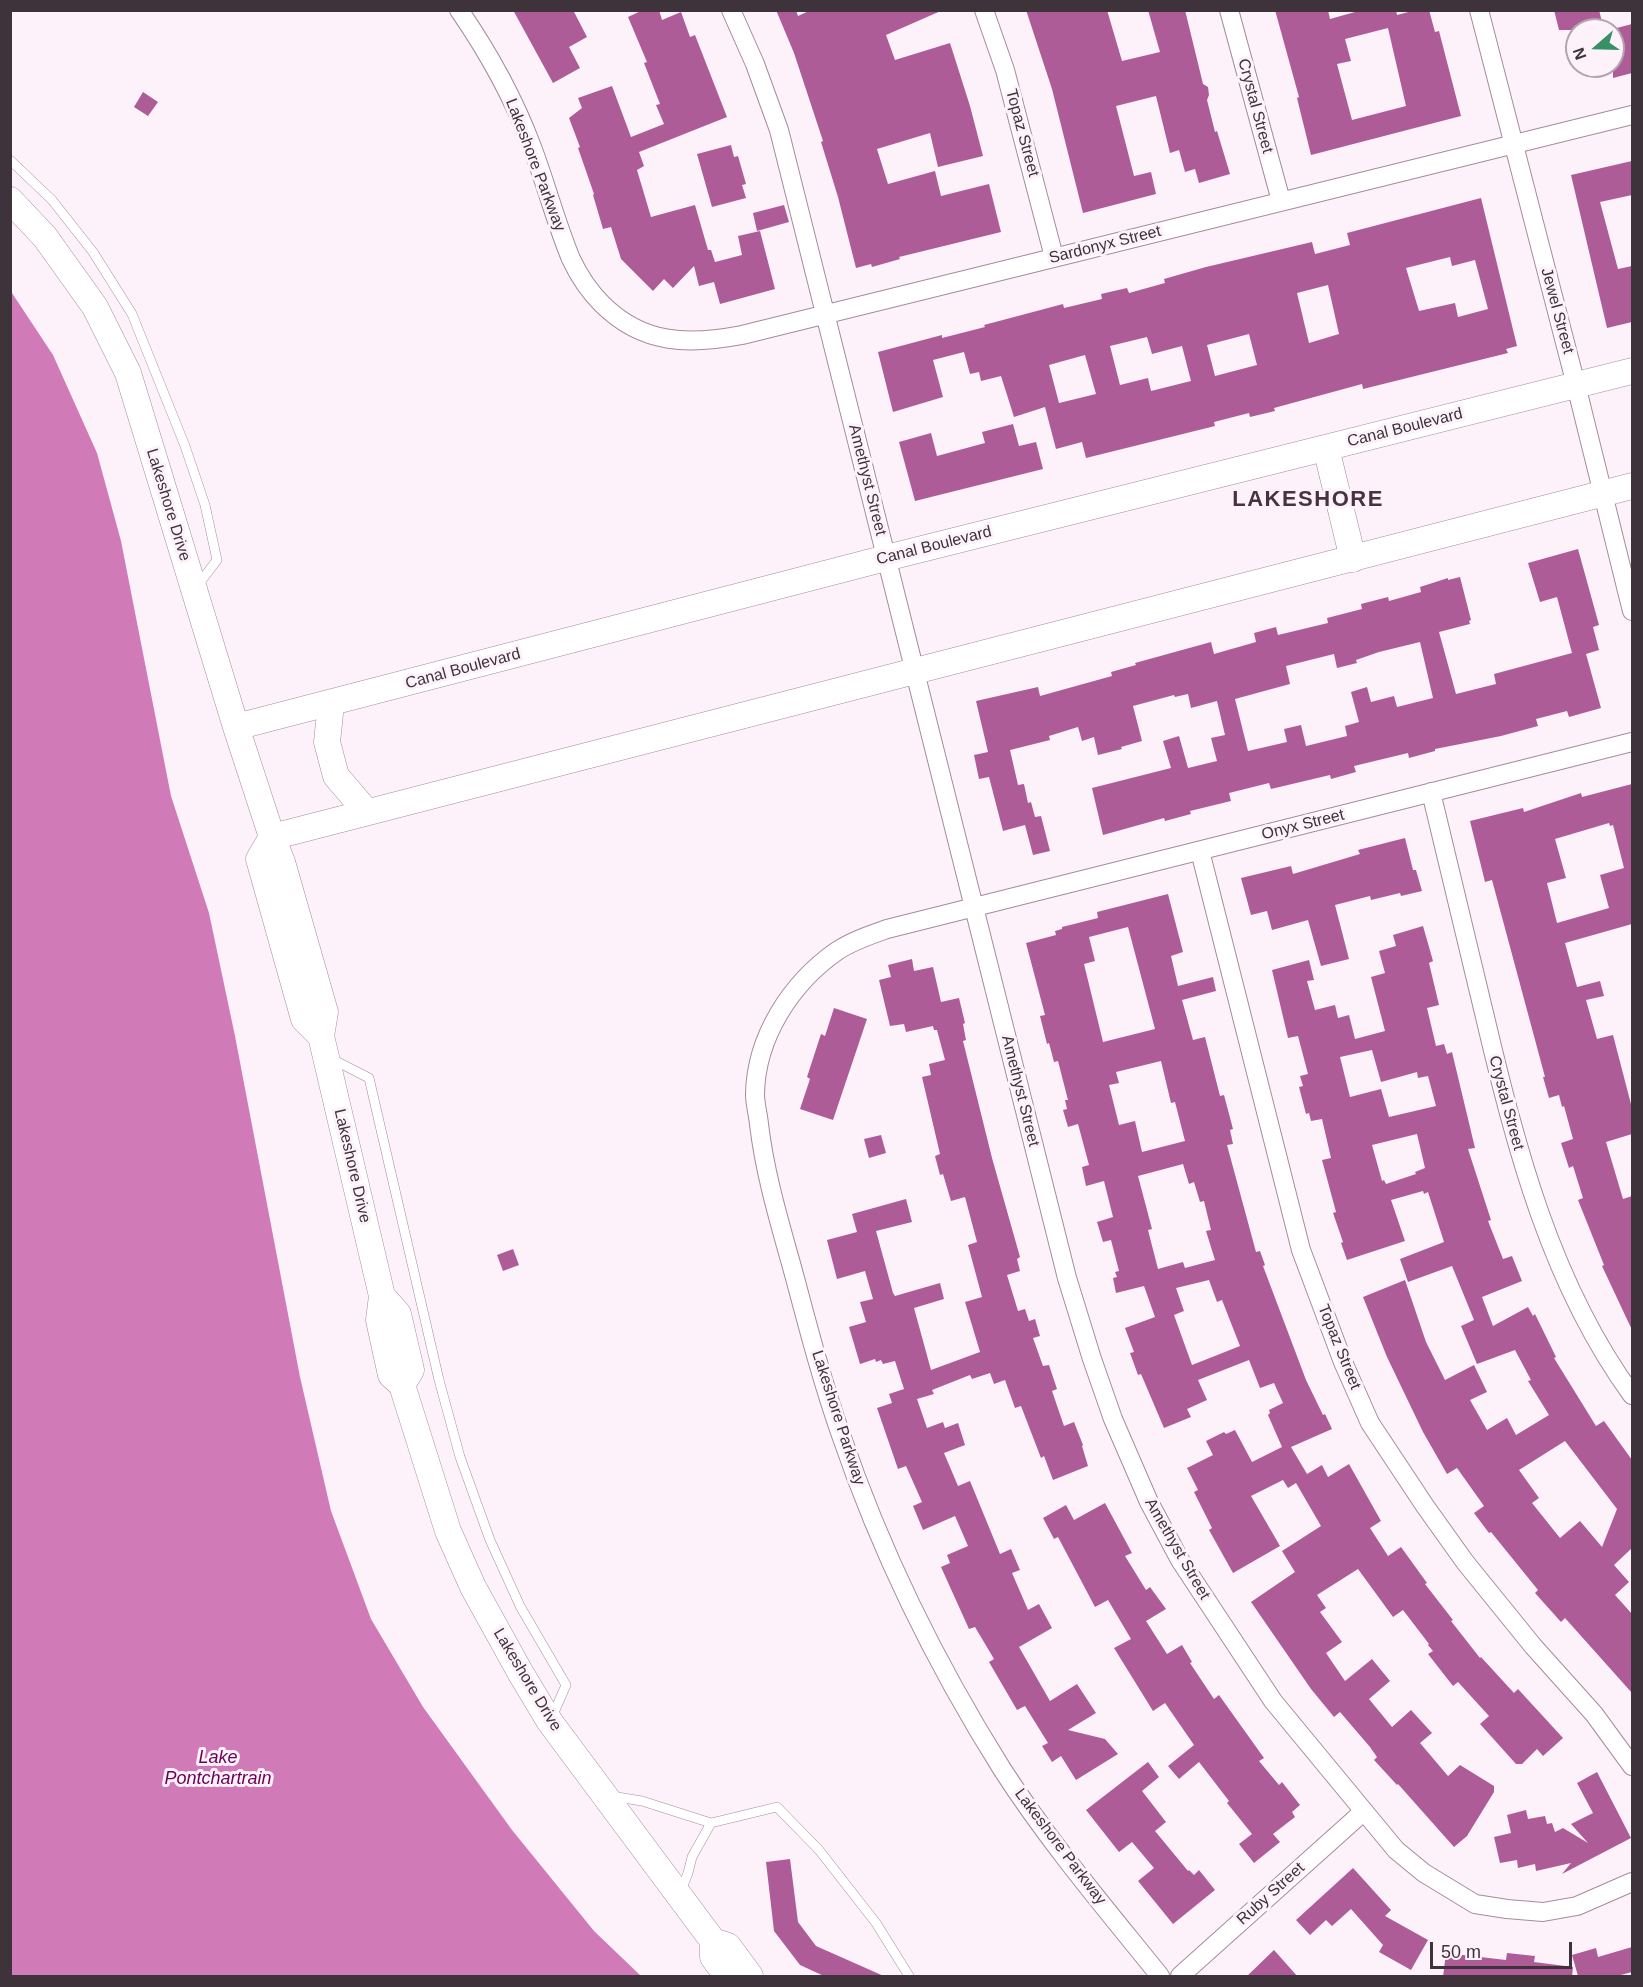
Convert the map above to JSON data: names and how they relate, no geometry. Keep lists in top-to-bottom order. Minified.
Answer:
{"streets":{"street":["Crystal Street","Topaz Street","Lakeshore Parkway","Sardonyx Street","Jewel Street","Canal Boulevard","Amethyst Street","Lakeshore Drive","Onyx Street","Ruby Street"]},"crossings":[["Crystal Street","Sardonyx Street"],["Crystal Street","Onyx Street"],["Topaz Street","Sardonyx Street"],["Topaz Street","Onyx Street"],["Lakeshore Parkway","Sardonyx Street"],["Lakeshore Parkway","Amethyst Street"],["Lakeshore Parkway","Onyx Street"],["Sardonyx Street","Jewel Street"],["Sardonyx Street","Amethyst Street"],["Jewel Street","Canal Boulevard"],["Canal Boulevard","Amethyst Street"],["Canal Boulevard","Lakeshore Drive"],["Amethyst Street","Onyx Street"],["Amethyst Street","Ruby Street"]],"districts":["LAKESHORE"],"water":["Lake Pontchartrain"],"scale_bar":"50 m","north":"left"}
